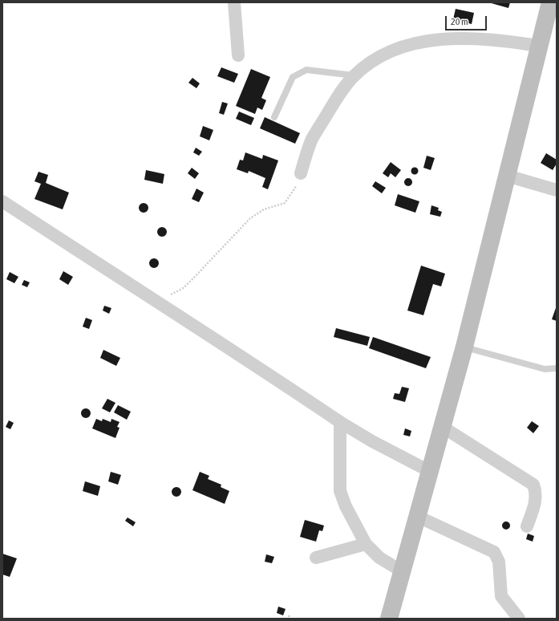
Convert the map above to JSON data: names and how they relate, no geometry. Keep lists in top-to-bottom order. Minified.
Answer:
{"scale_bar":"20 m"}
